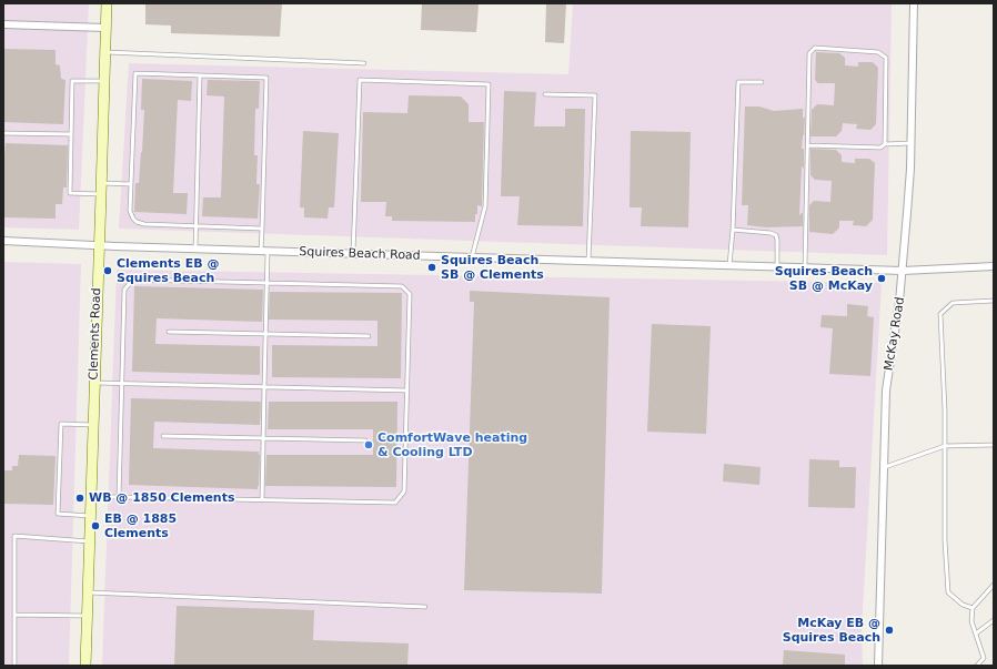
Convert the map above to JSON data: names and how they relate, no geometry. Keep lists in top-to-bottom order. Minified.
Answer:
{"streets":{"street":["Squires Beach Road","Clements Road","McKay Road"]},"crossings":[["Squires Beach Road","Clements Road"],["Squires Beach Road","McKay Road"]],"places":["Squires Beach SB @ Clements","Clements EB @ Squires Beach","Squires Beach SB @ McKay","ComfortWave heating & Cooling LTD","WB @ 1850 Clements","EB @ 1885 Clements","McKay EB @ Squires Beach"]}
